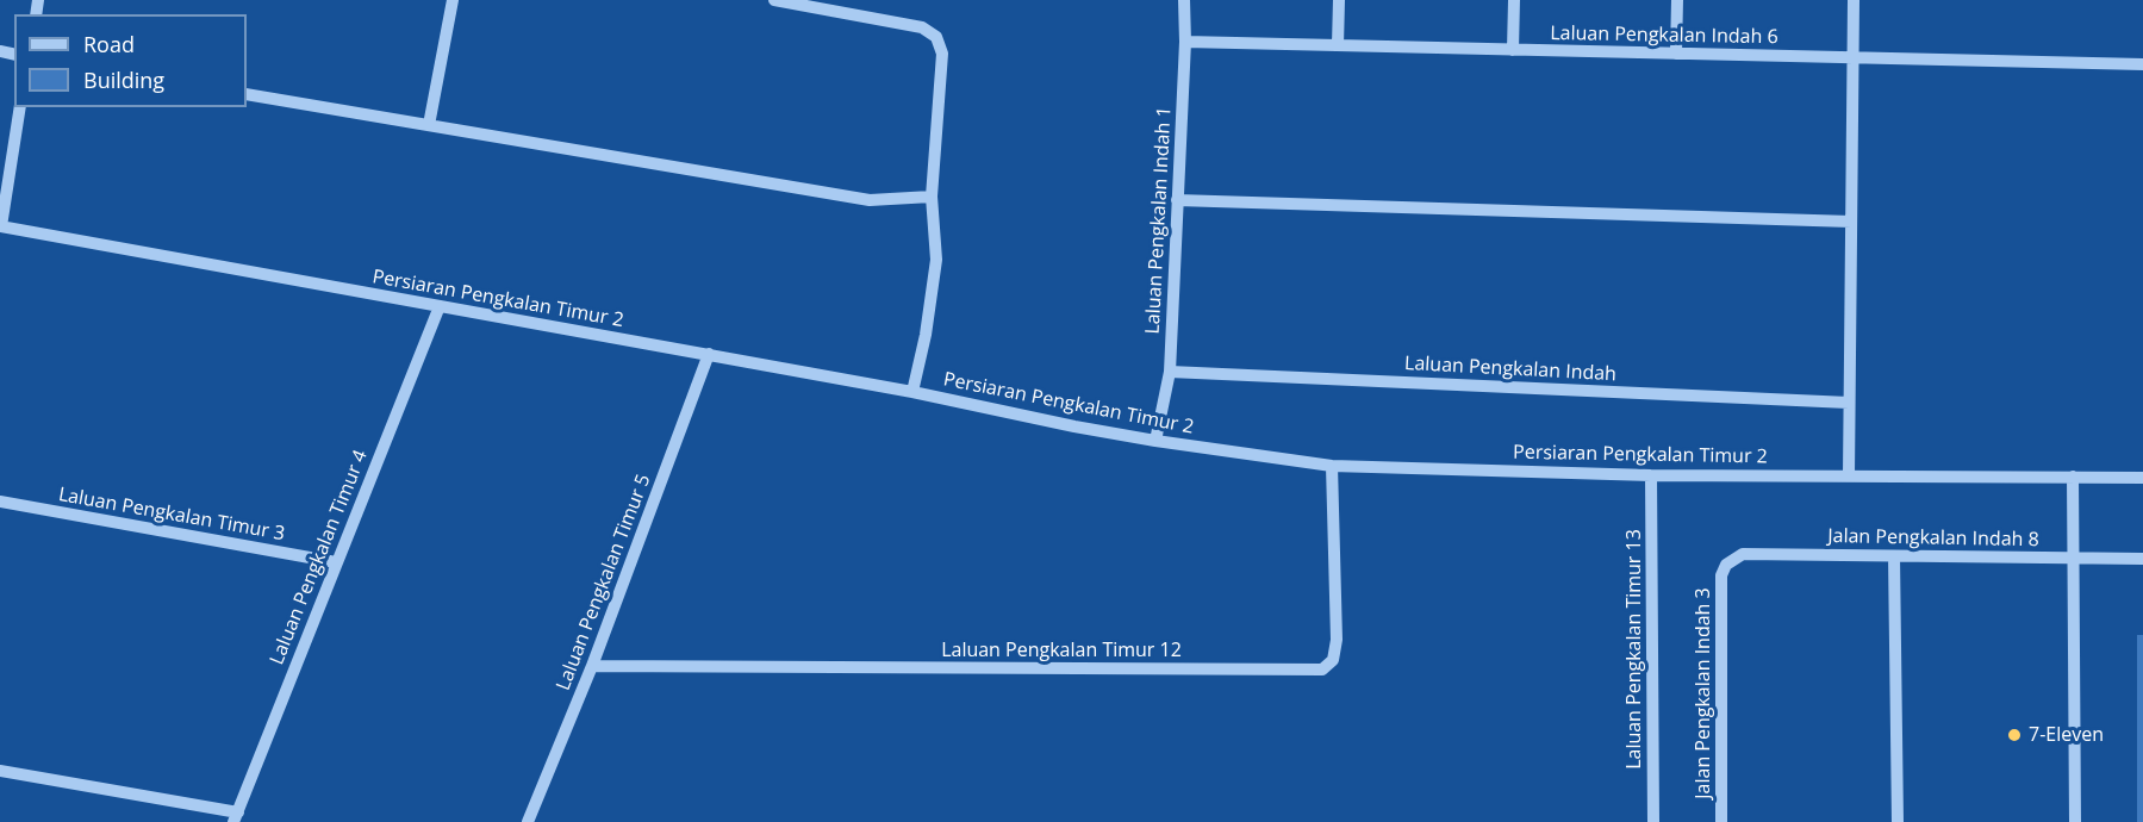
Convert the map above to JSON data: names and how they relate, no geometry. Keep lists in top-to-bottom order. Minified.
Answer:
{"streets":{"street":["Laluan Pengkalan Indah 6","Laluan Pengkalan Indah 1","Persiaran Pengkalan Timur 2","Laluan Pengkalan Indah","Laluan Pengkalan Timur 3","Jalan Pengkalan Indah 8","Laluan Pengkalan Timur 4","Laluan Pengkalan Timur 5","Laluan Pengkalan Timur 13","Laluan Pengkalan Timur 12","Jalan Pengkalan Indah 3"]},"crossings":[["Laluan Pengkalan Indah 6","Laluan Pengkalan Indah 1"],["Laluan Pengkalan Indah 1","Persiaran Pengkalan Timur 2"],["Laluan Pengkalan Indah 1","Laluan Pengkalan Indah"],["Persiaran Pengkalan Timur 2","Laluan Pengkalan Timur 4"],["Persiaran Pengkalan Timur 2","Laluan Pengkalan Timur 5"],["Persiaran Pengkalan Timur 2","Laluan Pengkalan Timur 13"],["Persiaran Pengkalan Timur 2","Laluan Pengkalan Timur 12"],["Laluan Pengkalan Timur 3","Laluan Pengkalan Timur 4"],["Jalan Pengkalan Indah 8","Jalan Pengkalan Indah 3"],["Laluan Pengkalan Timur 5","Laluan Pengkalan Timur 12"]],"places":["7-Eleven"],"legend":["Road","Building"]}
